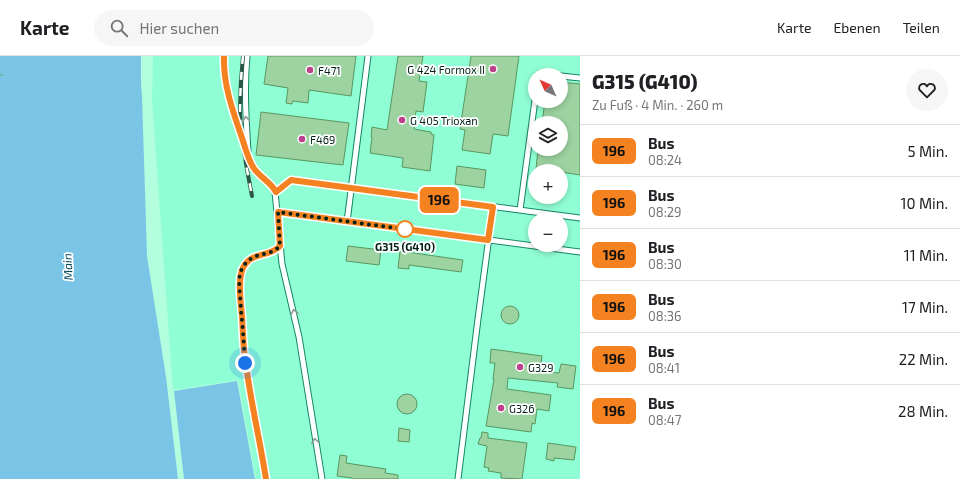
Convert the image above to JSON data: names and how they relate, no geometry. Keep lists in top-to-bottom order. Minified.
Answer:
{"water":["Main"],"places":["G 424 Formox II","F471","G 405 Trioxan","F469","G315 (G410)","G329","G326"],"lines":["bus line 196"],"north":"top left","page":{"header":"Karte","search":"Hier suchen","nav":["Karte","Ebenen","Teilen"],"on_map":"196","heading":["G315 (G410)","Zu Fuß · 4 Min. · 260 m"],"map_buttons":["+","−"],"list":[{"mark":"196","name":"Bus","note":"08:24","value":"5 Min."},{"mark":"196","name":"Bus","note":"08:29","value":"10 Min."},{"mark":"196","name":"Bus","note":"08:30","value":"11 Min."},{"mark":"196","name":"Bus","note":"08:36","value":"17 Min."},{"mark":"196","name":"Bus","note":"08:41","value":"22 Min."},{"mark":"196","name":"Bus","note":"08:47","value":"28 Min."}]}}
